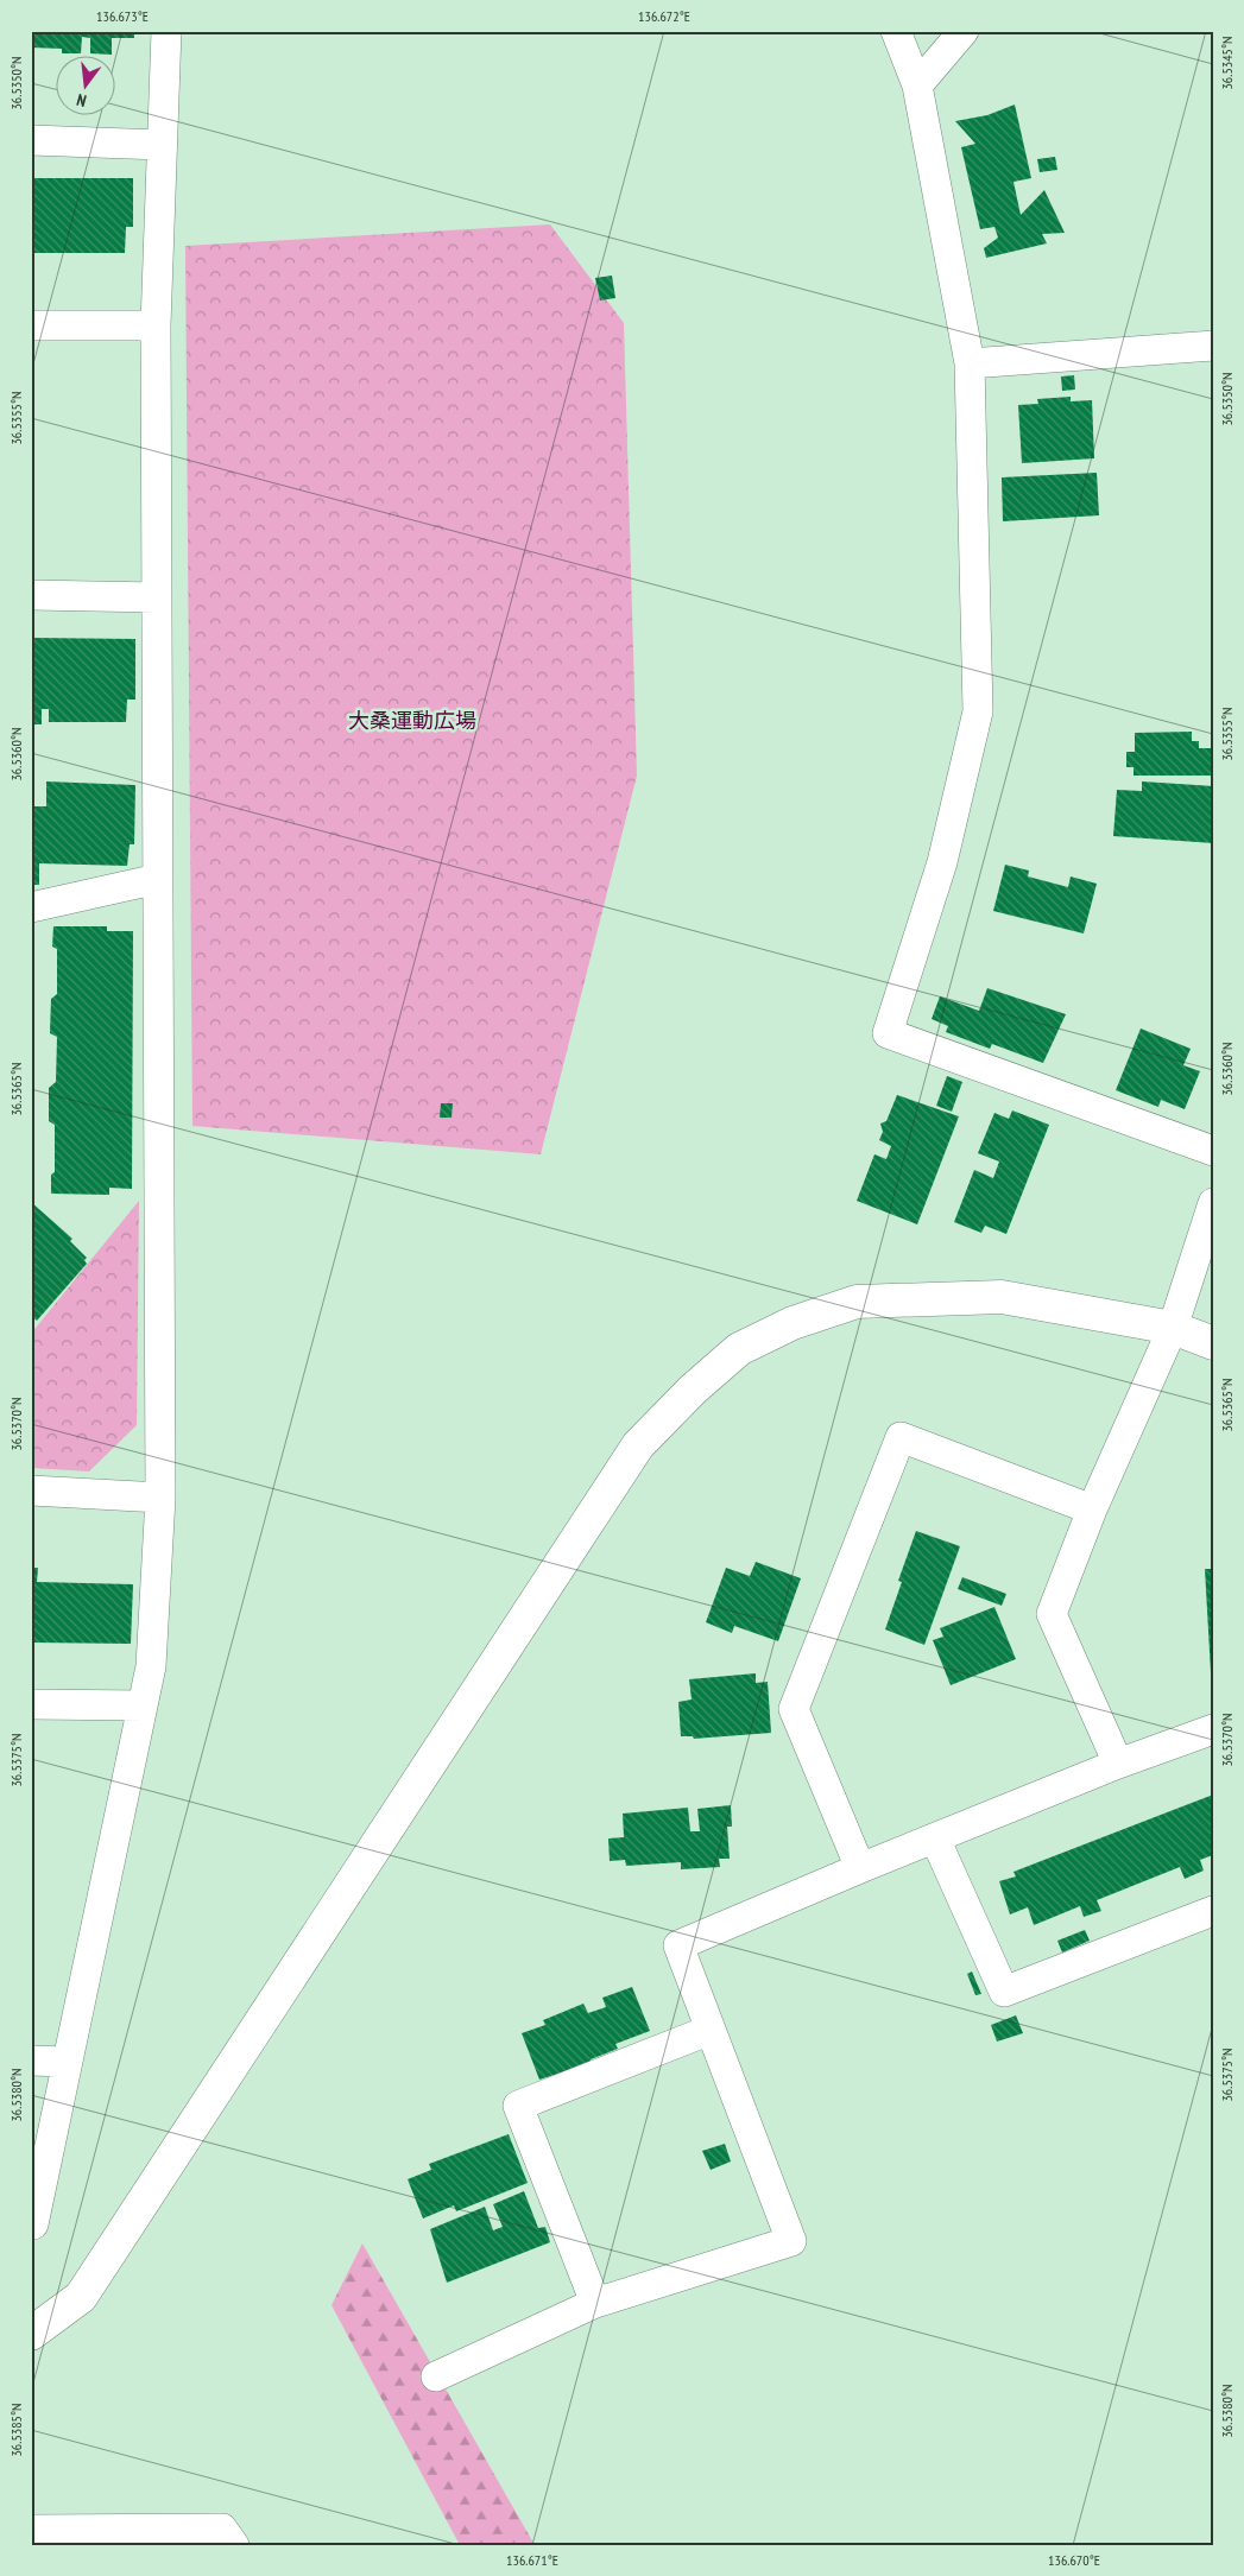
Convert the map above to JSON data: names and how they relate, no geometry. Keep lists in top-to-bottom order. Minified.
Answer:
{"parks":["大桑運動広場"],"north":"bottom","coordinates":["136.673°E","136.672°E","36.5345°N","36.5350°N","36.5355°N","36.5360°N","36.5365°N","36.5370°N","36.5375°N","36.5380°N","36.5385°N","136.671°E","136.670°E"]}
